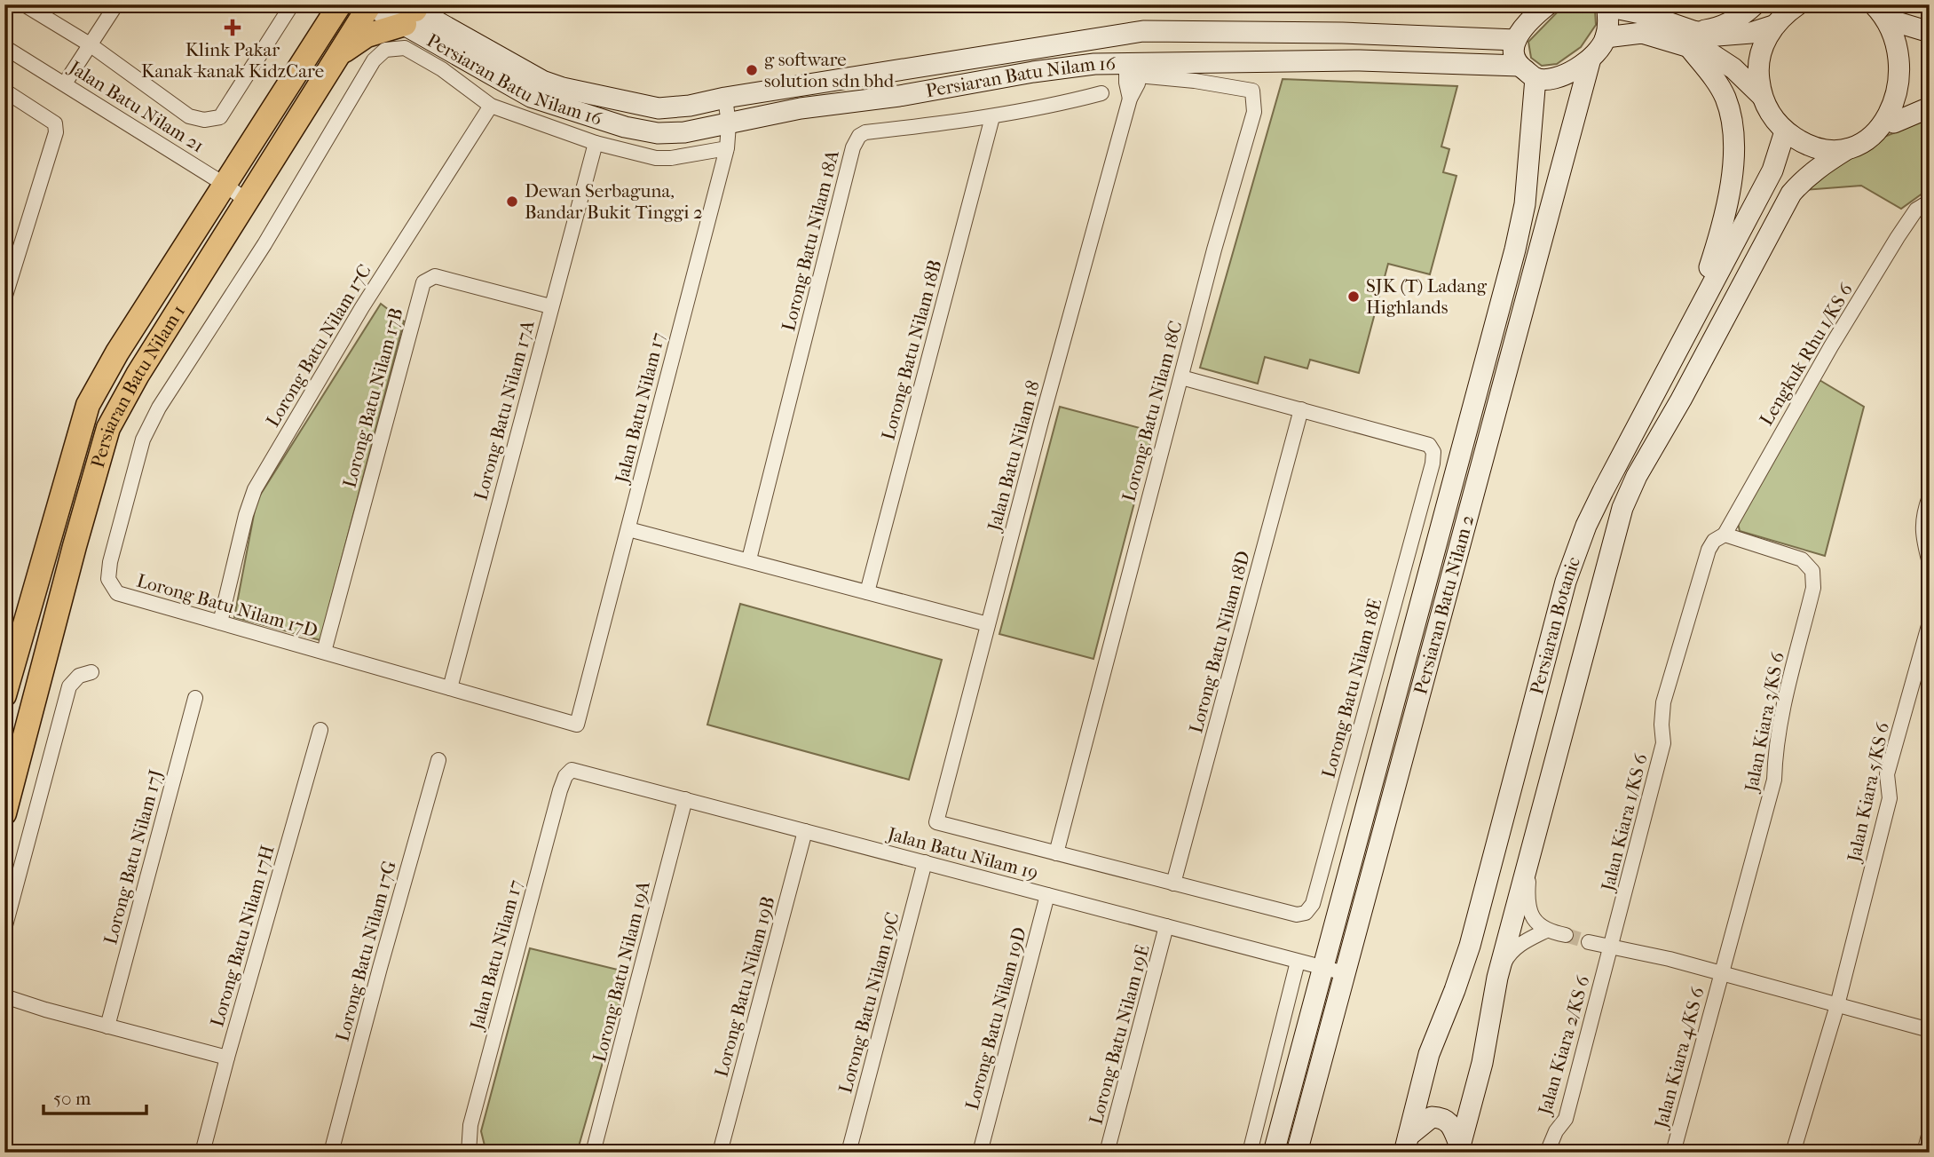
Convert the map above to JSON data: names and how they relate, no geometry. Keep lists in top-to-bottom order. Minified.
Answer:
{"streets":{"main road":["Persiaran Batu Nilam 1"],"street":["Persiaran Batu Nilam 16","Jalan Batu Nilam 21","Lorong Batu Nilam 18A","Lorong Batu Nilam 17C","Lorong Batu Nilam 18B","Lengkuk Rhu 1/KS 6","Lorong Batu Nilam 17B","Jalan Batu Nilam 17","Lorong Batu Nilam 17A","Lorong Batu Nilam 18C","Jalan Batu Nilam 18","Lorong Batu Nilam 17D","Persiaran Batu Nilam 2","Persiaran Botanic","Lorong Batu Nilam 18D","Lorong Batu Nilam 18E","Jalan Kiara 3/KS 6","Jalan Kiara 5/KS 6","Jalan Kiara 1/KS 6","Jalan Batu Nilam 19","Lorong Batu Nilam 17J","Lorong Batu Nilam 17H","Lorong Batu Nilam 17G","Lorong Batu Nilam 19A","Lorong Batu Nilam 19B","Lorong Batu Nilam 19C","Lorong Batu Nilam 19D","Lorong Batu Nilam 19E","Jalan Kiara 2/KS 6","Jalan Kiara 4/KS 6"]},"crossings":[["Persiaran Batu Nilam 16","Persiaran Batu Nilam 1"],["Persiaran Batu Nilam 16","Jalan Batu Nilam 17"],["Persiaran Batu Nilam 16","Lorong Batu Nilam 18C"],["Persiaran Batu Nilam 16","Jalan Batu Nilam 18"],["Jalan Batu Nilam 21","Persiaran Batu Nilam 1"],["Lorong Batu Nilam 18A","Lorong Batu Nilam 18B"],["Lorong Batu Nilam 17C","Lorong Batu Nilam 17D"],["Lengkuk Rhu 1/KS 6","Jalan Kiara 3/KS 6"],["Lengkuk Rhu 1/KS 6","Jalan Kiara 1/KS 6"],["Lorong Batu Nilam 17B","Lorong Batu Nilam 17A"],["Lorong Batu Nilam 17B","Lorong Batu Nilam 17D"],["Jalan Batu Nilam 17","Lorong Batu Nilam 17D"],["Jalan Batu Nilam 17","Jalan Batu Nilam 19"],["Lorong Batu Nilam 17A","Lorong Batu Nilam 17D"],["Lorong Batu Nilam 18C","Jalan Batu Nilam 18"],["Persiaran Batu Nilam 2","Jalan Batu Nilam 19"],["Lorong Batu Nilam 18D","Lorong Batu Nilam 18E"],["Jalan Kiara 3/KS 6","Jalan Kiara 1/KS 6"],["Jalan Kiara 3/KS 6","Jalan Kiara 4/KS 6"],["Jalan Kiara 1/KS 6","Jalan Kiara 2/KS 6"],["Jalan Batu Nilam 19","Lorong Batu Nilam 19A"],["Jalan Batu Nilam 19","Lorong Batu Nilam 19B"],["Jalan Batu Nilam 19","Lorong Batu Nilam 19C"],["Jalan Batu Nilam 19","Lorong Batu Nilam 19D"],["Jalan Batu Nilam 19","Lorong Batu Nilam 19E"]],"places":{"health":["Klink Pakar Kanak-kanak KidzCare"],"other":["g software solution sdn bhd","Dewan Serbaguna, Bandar Bukit Tinggi 2","SJK (T) Ladang Highlands"]},"scale_bar":"50 m"}
